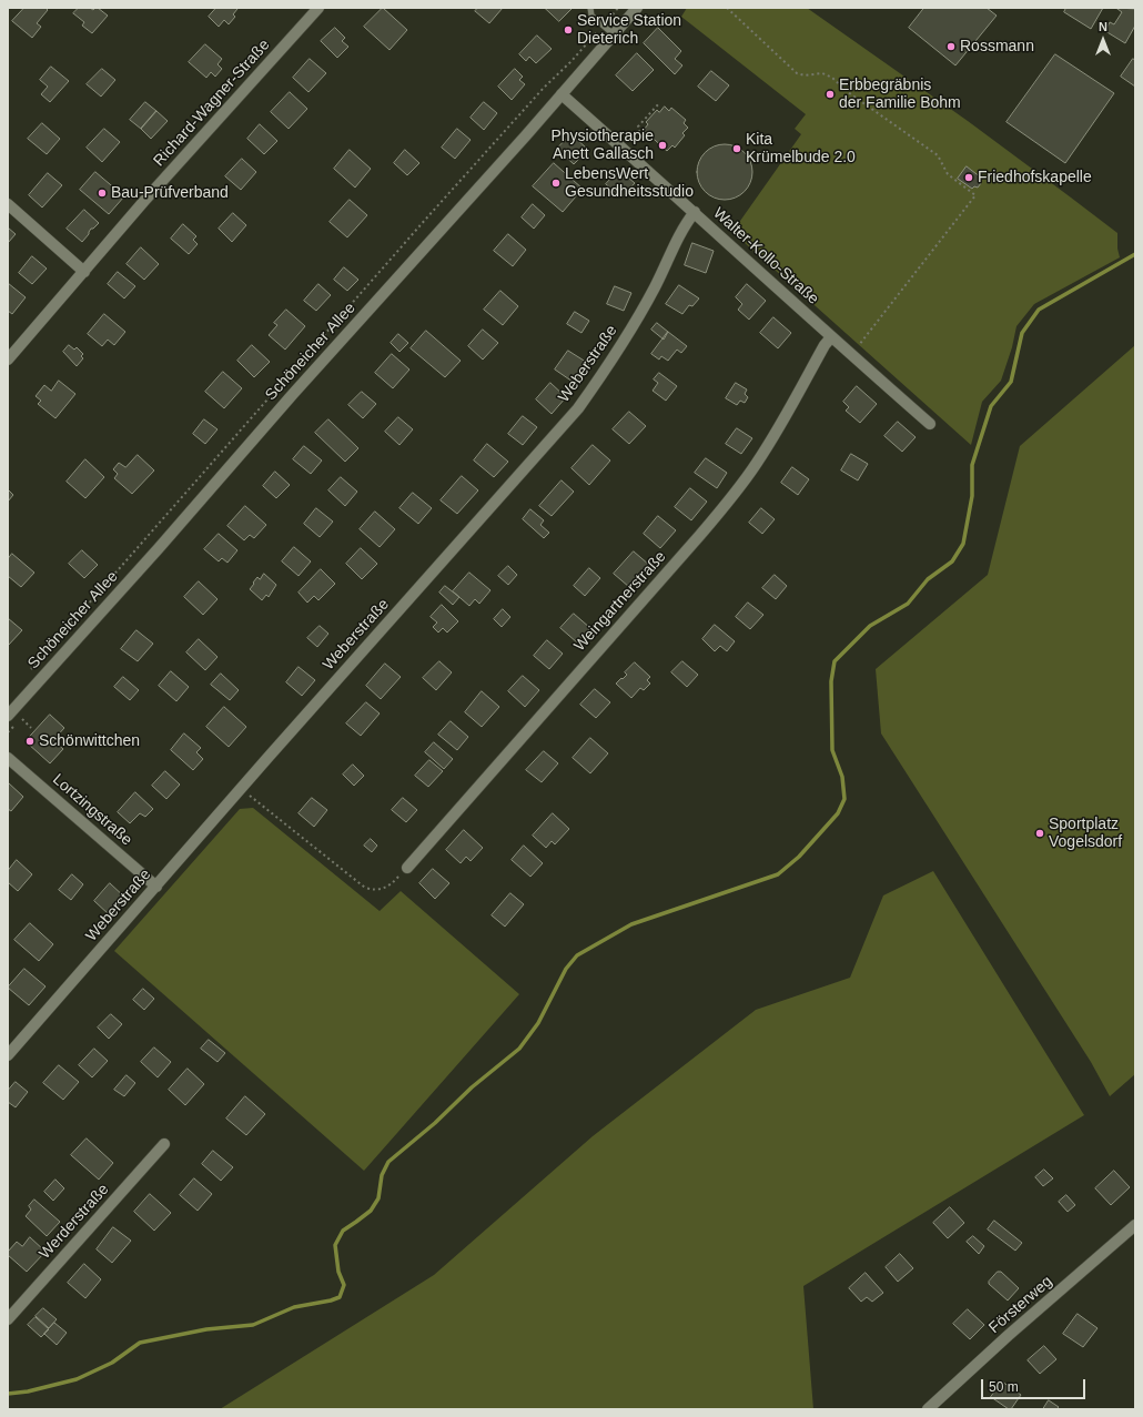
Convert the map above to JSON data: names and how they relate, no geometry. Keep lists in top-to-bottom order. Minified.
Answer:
{"streets":{"street":["Richard-Wagner-Straße","Walter-Kollo-Straße","Schöneicher Allee","Weberstraße","Weingartnerstraße","Lortzingstraße","Werderstraße","Försterweg"]},"crossings":[["Walter-Kollo-Straße","Schöneicher Allee"],["Walter-Kollo-Straße","Weberstraße"],["Walter-Kollo-Straße","Weingartnerstraße"],["Weberstraße","Lortzingstraße"]],"places":["Service Station Dieterich","Rossmann","Erbbegräbnis der Familie Bohm","Physiotherapie Anett Gallasch","Kita Krümelbude 2.0","Friedhofskapelle","LebensWert Gesundheitsstudio","Bau-Prüfverband","Schönwittchen","Sportplatz Vogelsdorf"],"scale_bar":"50 m","north":"top"}
